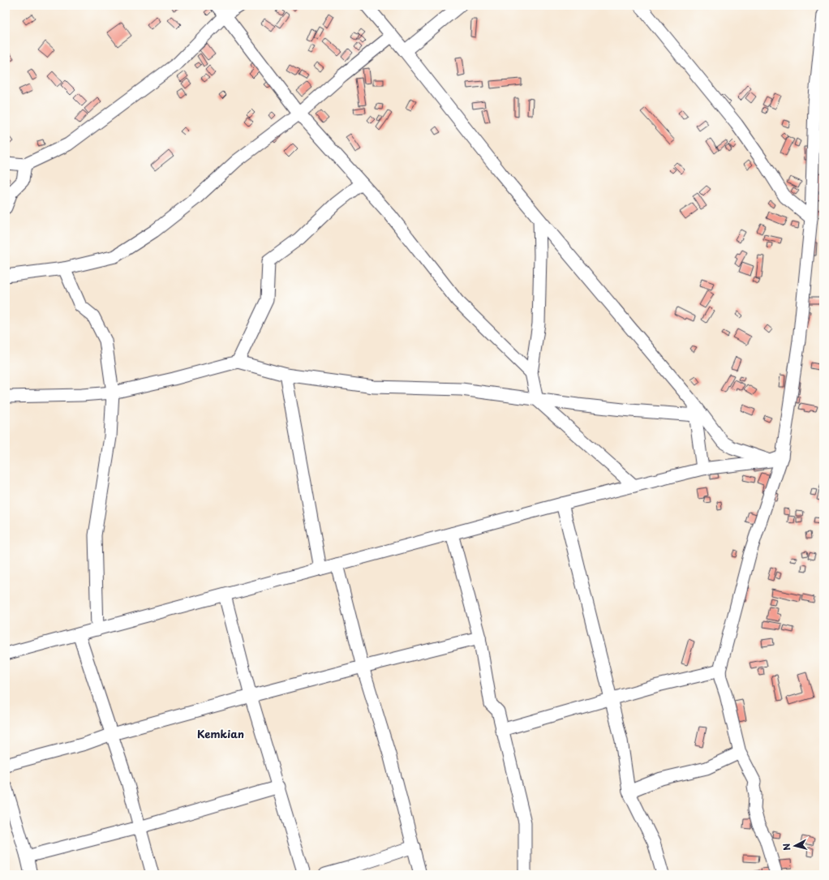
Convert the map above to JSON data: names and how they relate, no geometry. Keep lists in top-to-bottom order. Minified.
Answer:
{"districts":["Kemkian"],"north":"left"}
